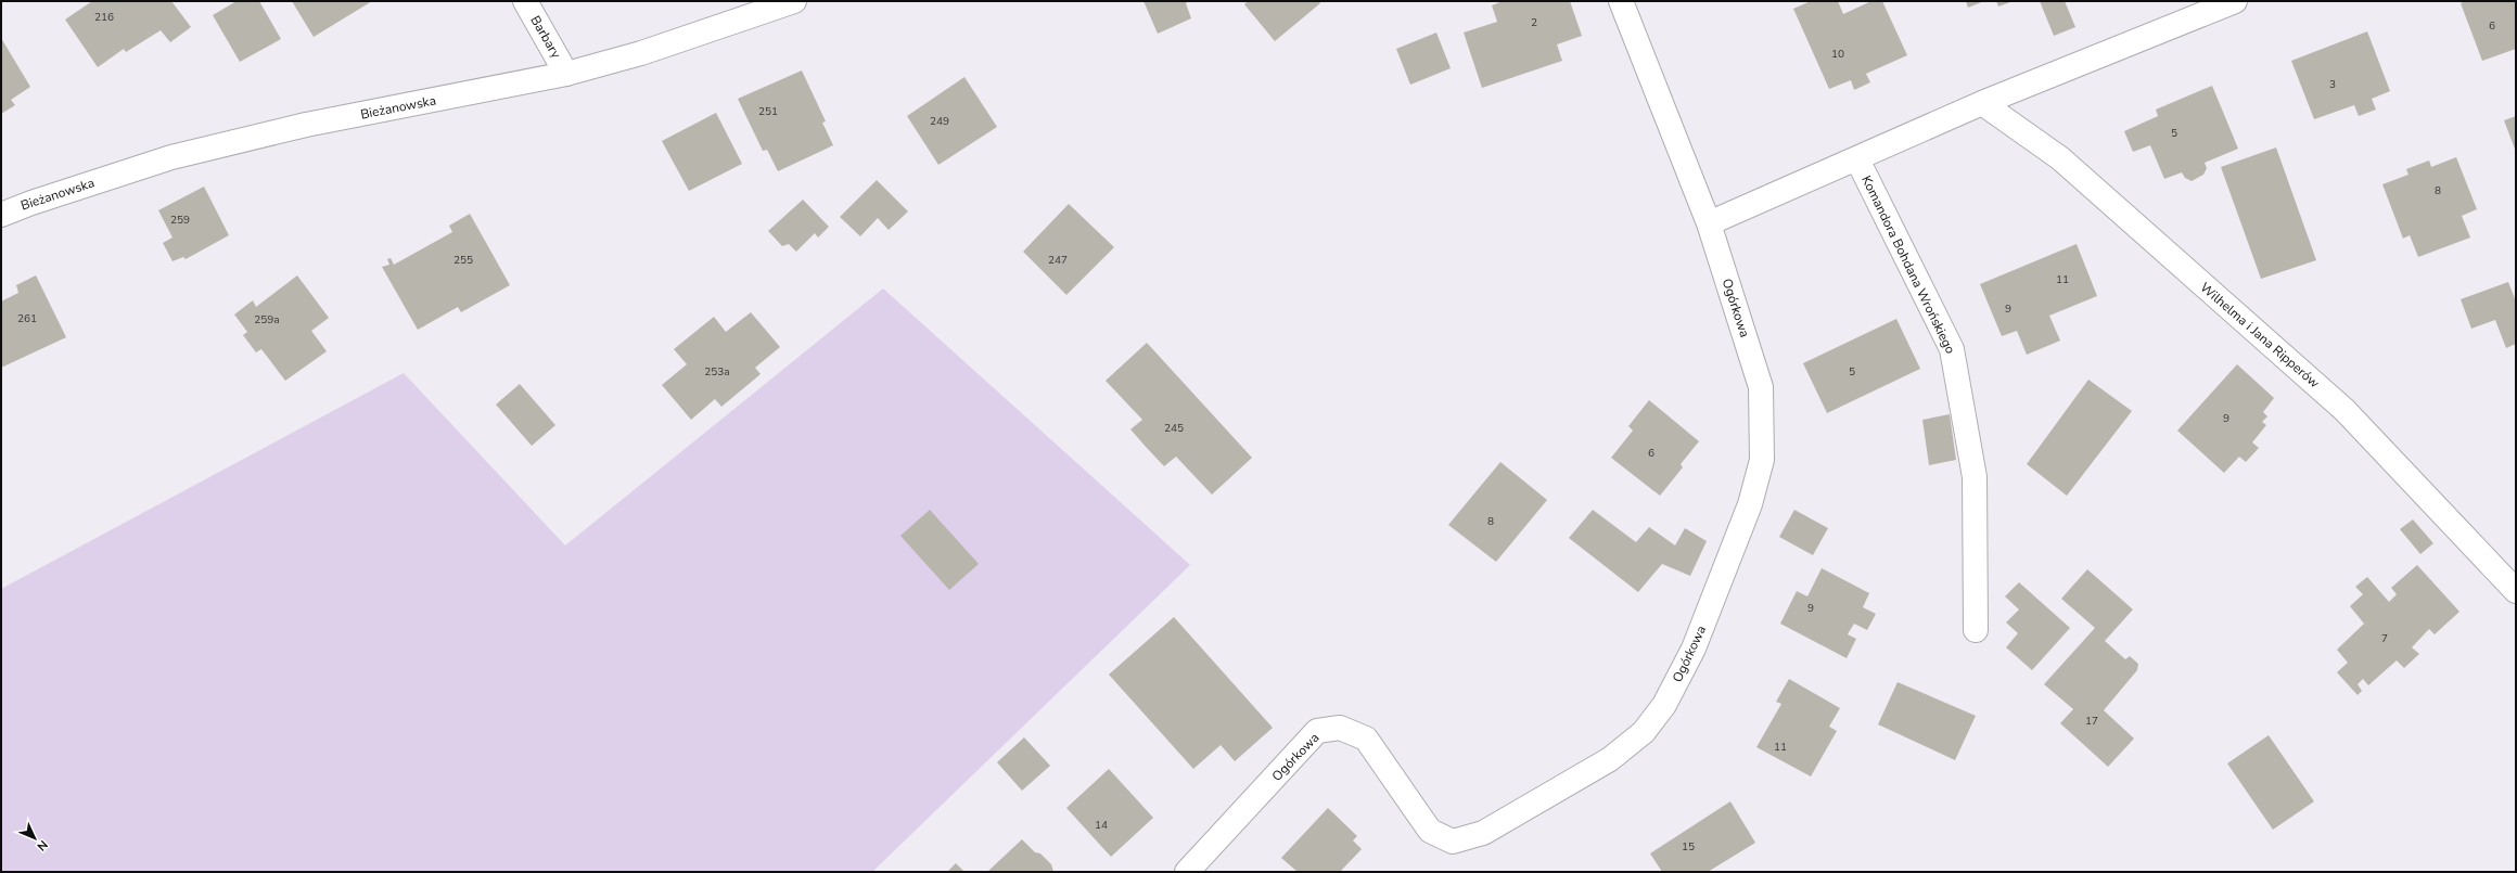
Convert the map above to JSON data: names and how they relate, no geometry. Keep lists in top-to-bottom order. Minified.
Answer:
{"streets":{"street":["Barbary","Bieżanowska","Komandora Bohdana Wrońskiego","Ogórkowa","Wilhelma i Jana Ripperów"]},"crossings":[["Barbary","Bieżanowska"],["Komandora Bohdana Wrońskiego","Ogórkowa"],["Komandora Bohdana Wrońskiego","Wilhelma i Jana Ripperów"]],"house_numbers":["216","2","6","10","3","251","249","5","8","259","255","247","11","9","261","259a","253a","5","9","245","6","8","9","7","17","11","14","15"],"north":"bottom right"}
